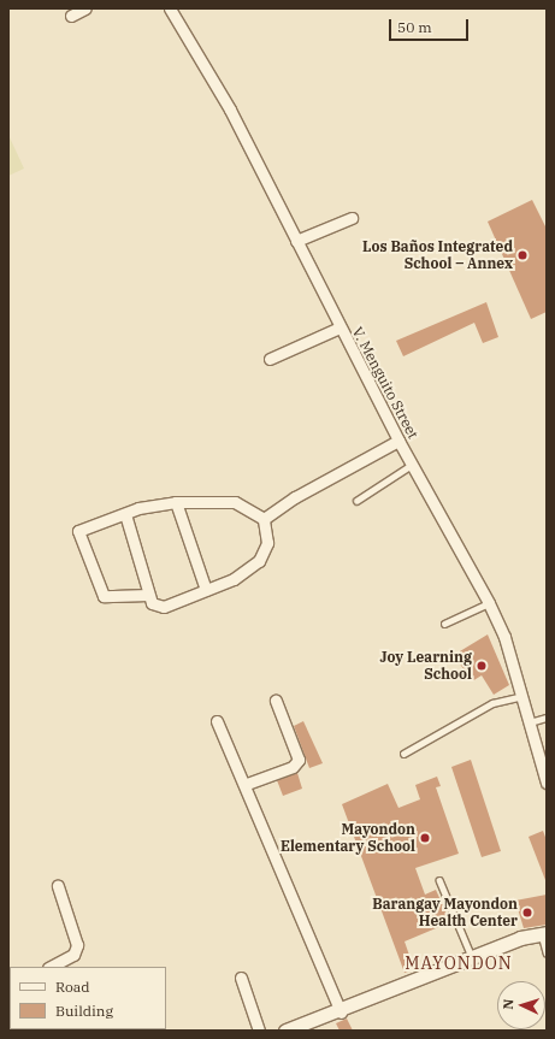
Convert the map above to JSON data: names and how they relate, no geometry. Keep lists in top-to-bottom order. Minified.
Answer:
{"streets":{"street":["V. Menguito Street"]},"districts":["MAYONDON"],"places":["Los Baños Integrated School – Annex","Joy Learning School","Mayondon Elementary School","Barangay Mayondon Health Center"],"legend":["Road","Building"],"scale_bar":"50 m","north":"left"}
